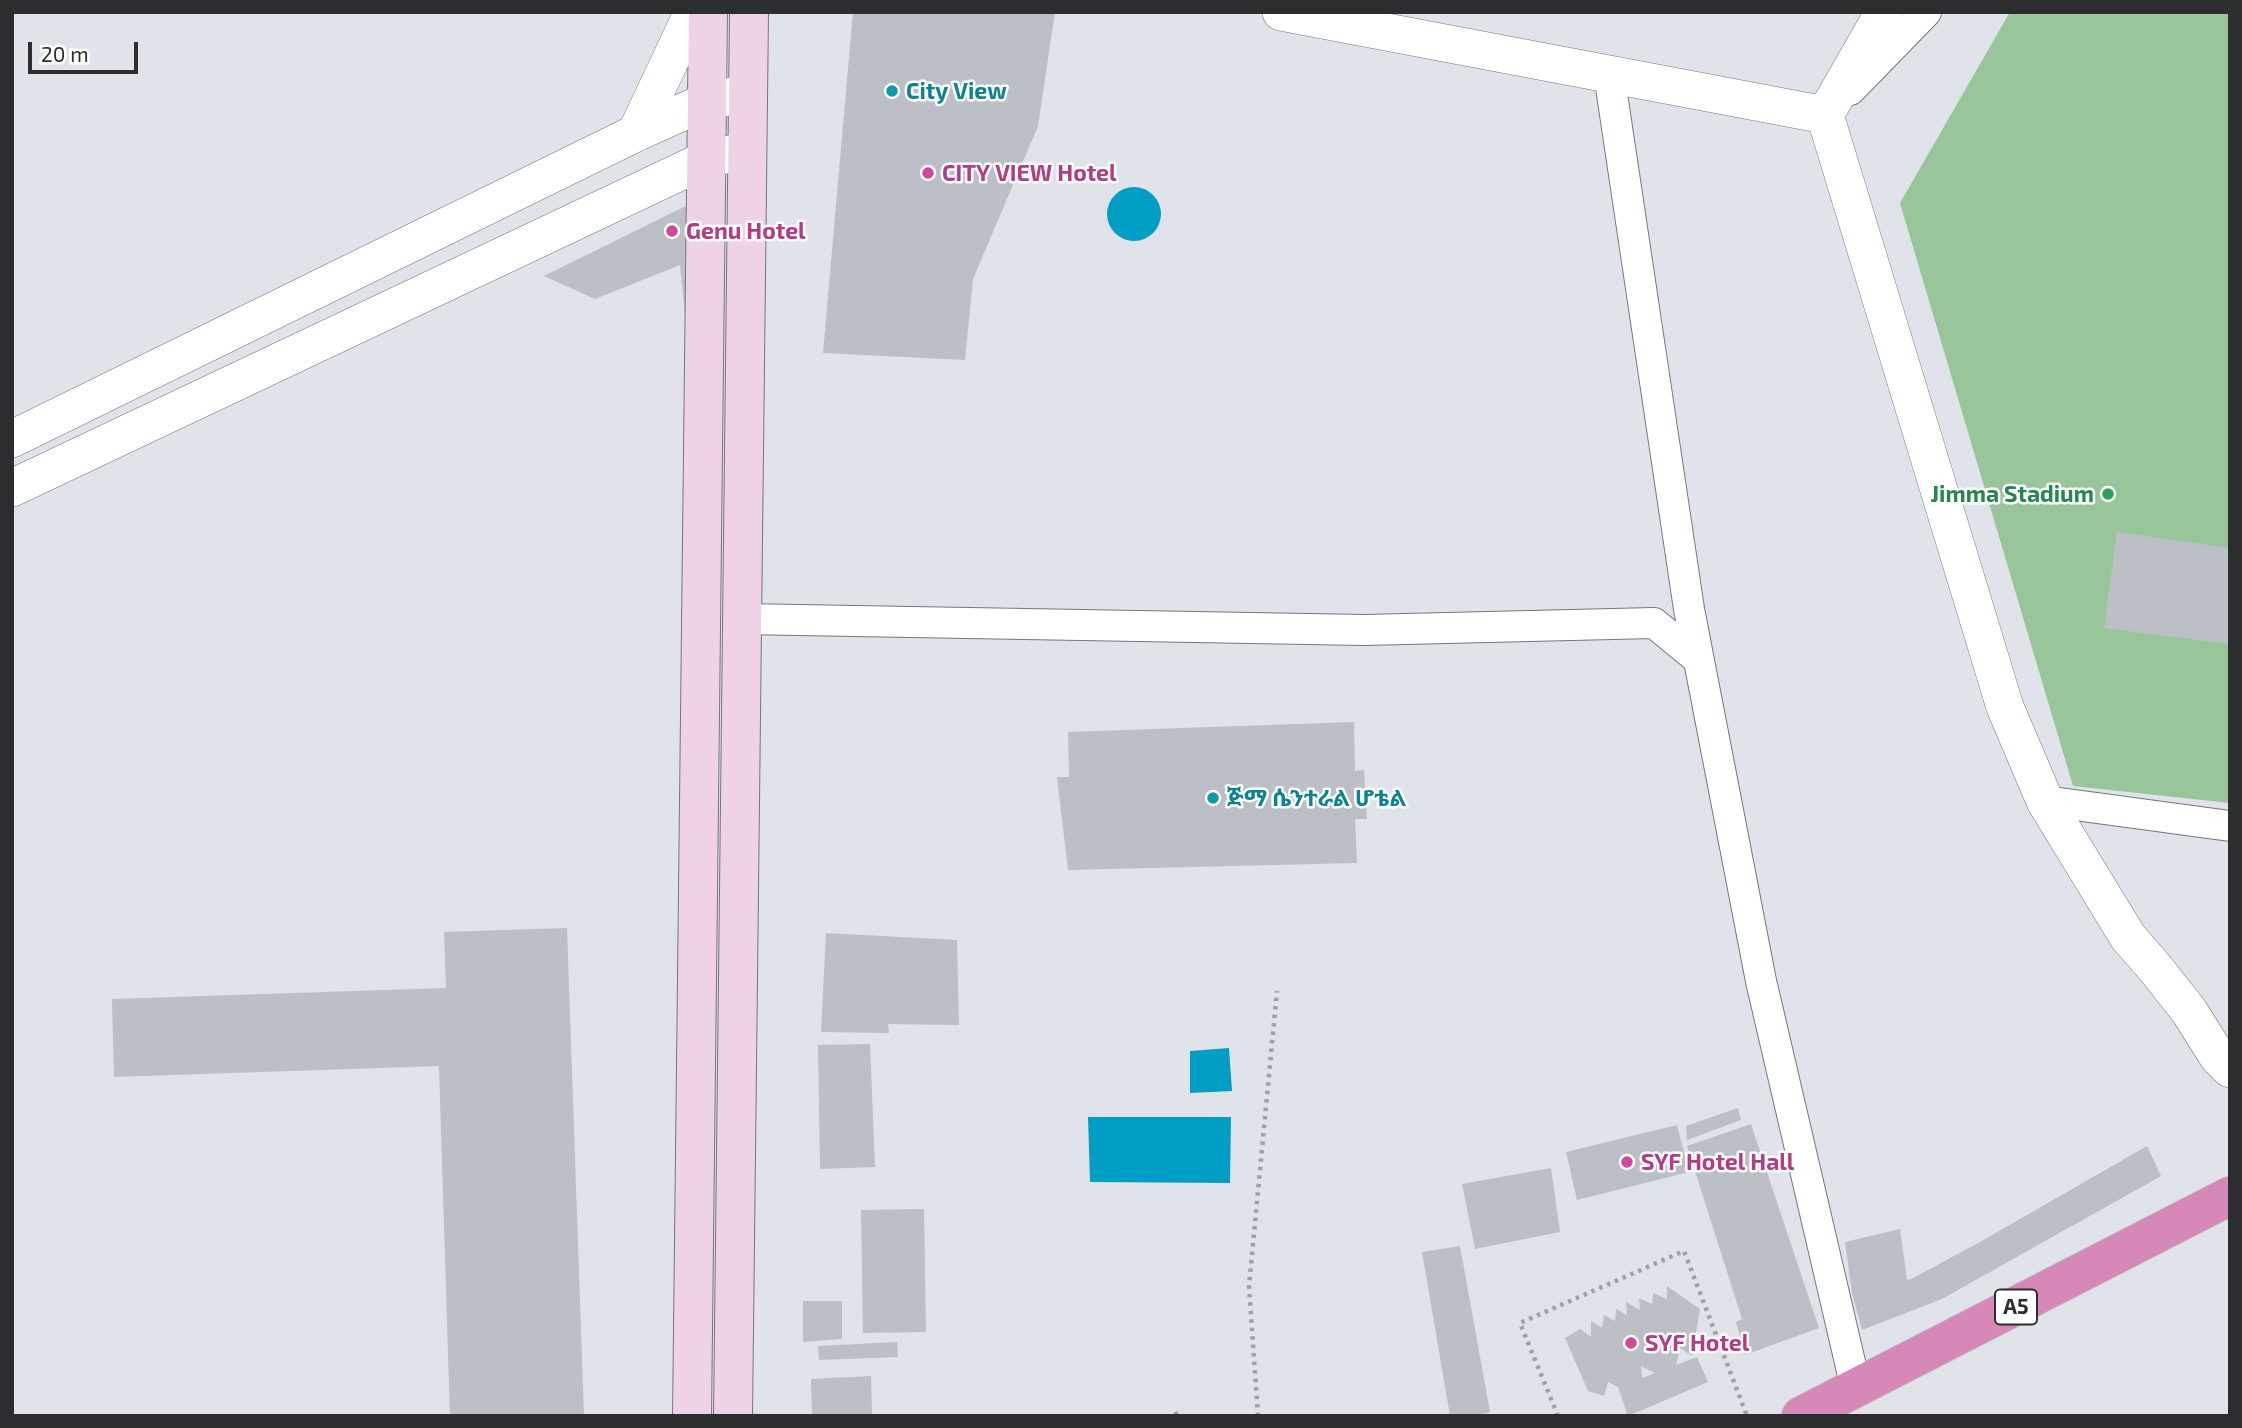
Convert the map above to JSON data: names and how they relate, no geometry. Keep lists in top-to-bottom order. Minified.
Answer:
{"streets":{"highway":["A5"]},"places":["City View","CITY VIEW Hotel","Genu Hotel","Jimma Stadium","ጅማ ሴንተራል ሆቴል","SYF Hotel Hall","SYF Hotel"],"scale_bar":"20 m"}
